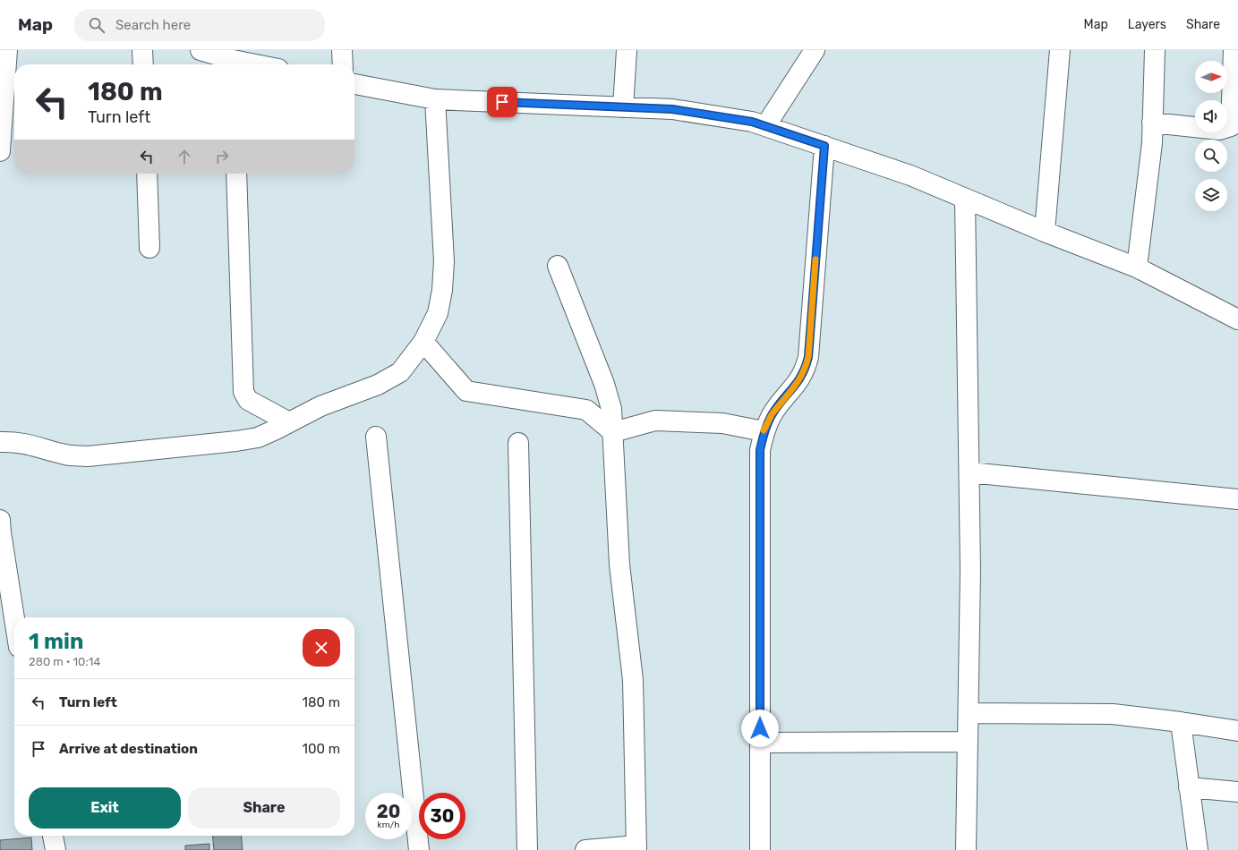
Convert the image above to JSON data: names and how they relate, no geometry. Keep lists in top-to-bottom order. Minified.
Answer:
{"north":"right","page":{"header":"Map","search":"Search here","nav":["Map","Layers","Share"],"turn":["180 m","Turn left"],"heading":["1 min","280 m · 10:14"],"list":[{"name":"Turn left","value":"180 m"},{"name":"Arrive at destination","value":"100 m"}],"buttons":["Exit","Share"],"speed":"20 km/h","limit":"30"}}
